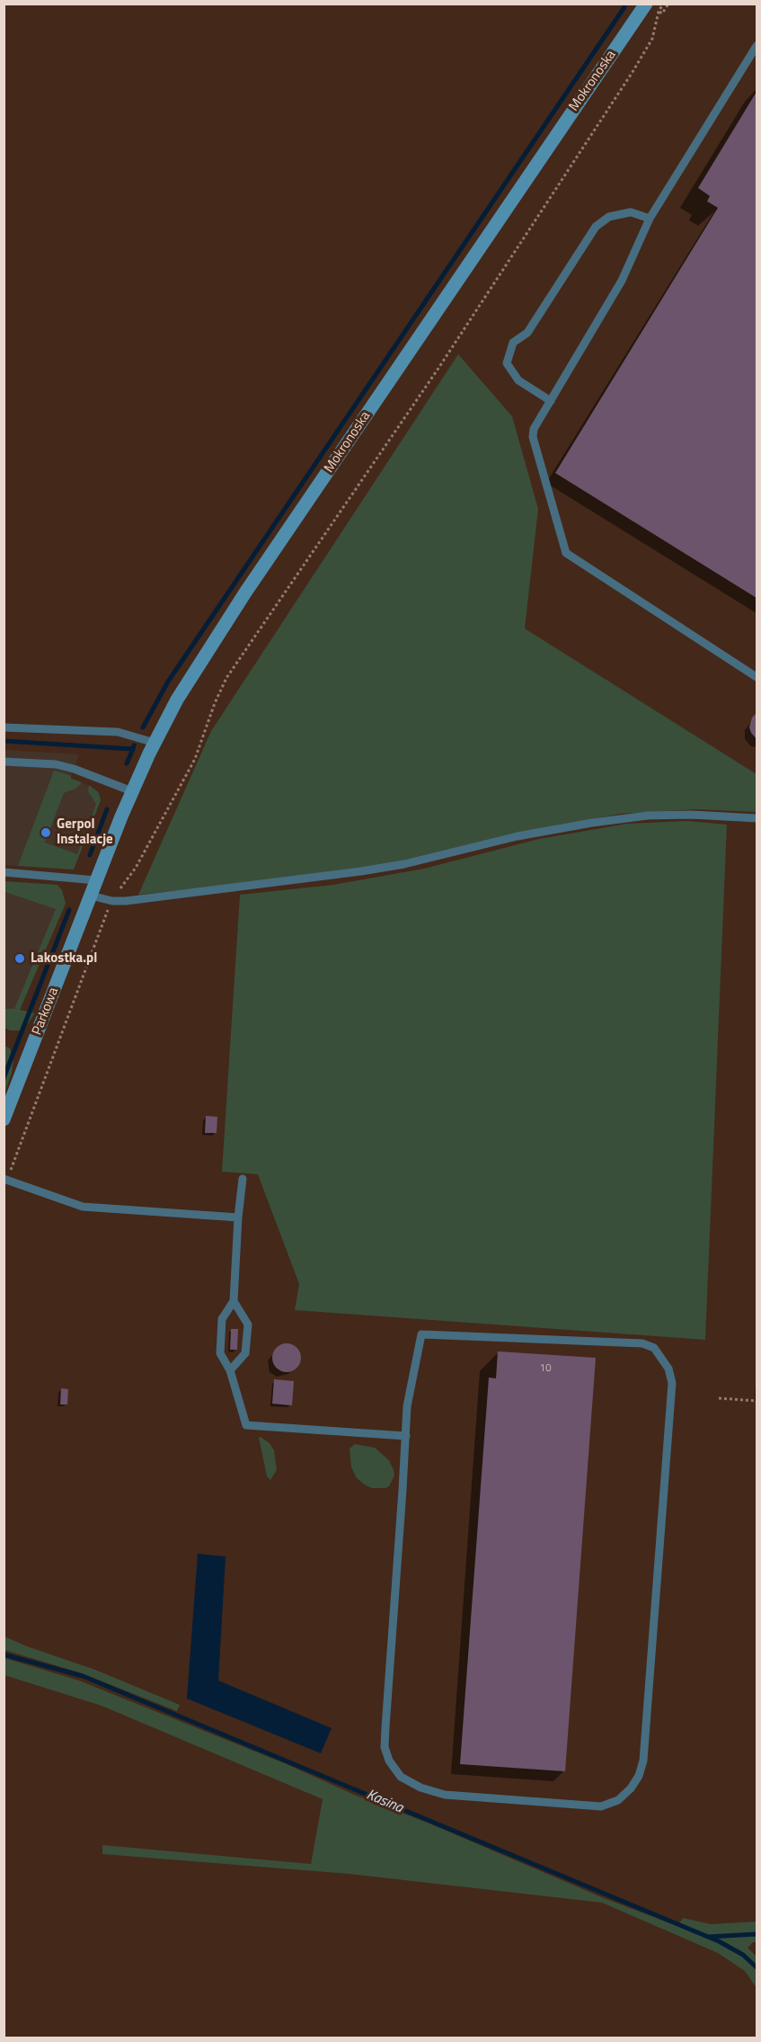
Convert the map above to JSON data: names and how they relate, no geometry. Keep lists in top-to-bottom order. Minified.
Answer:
{"streets":{"main road":["Mokronoska","Parkowa"]},"crossings":[["Mokronoska","Parkowa"]],"water":["Kasina"],"places":["Gerpol Instalacje","Lakostka.pl"],"house_numbers":["10"]}
